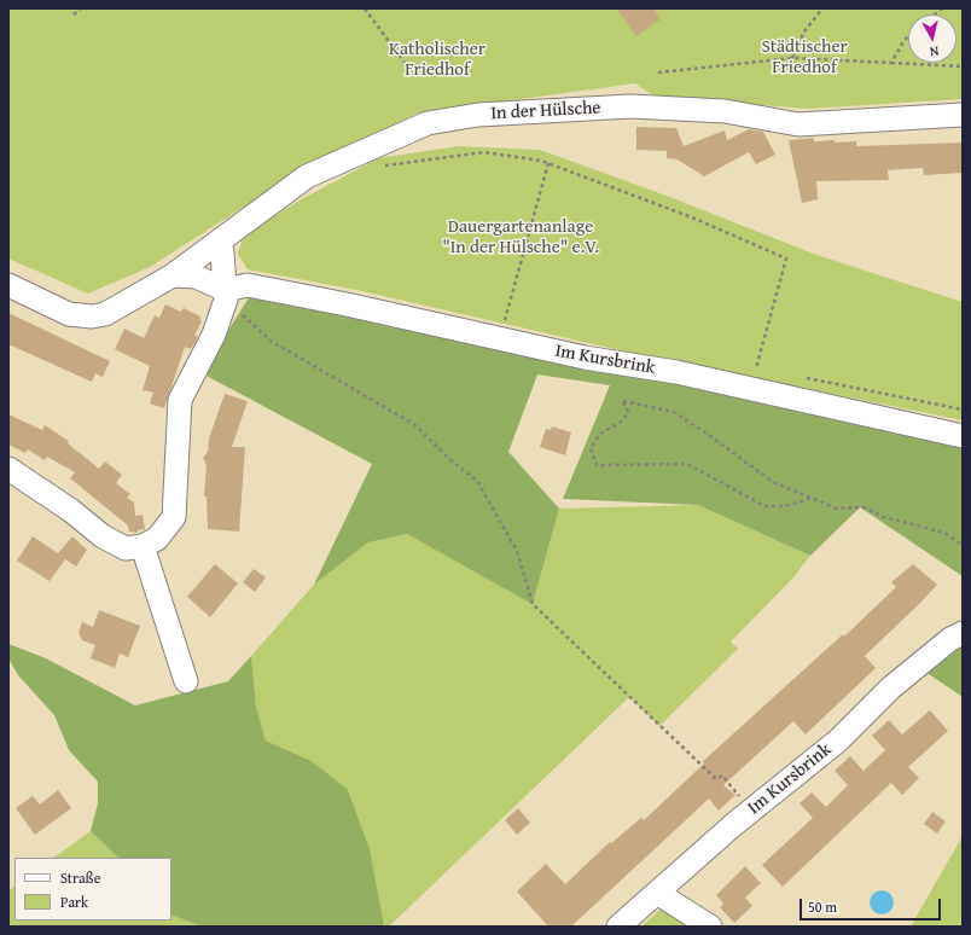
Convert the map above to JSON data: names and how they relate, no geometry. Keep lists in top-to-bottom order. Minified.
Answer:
{"streets":{"street":["In der Hülsche","Im Kursbrink"]},"parks":["Städtischer Friedhof","Katholischer Friedhof","Dauergartenanlage \"In der Hülsche\" e.V."],"legend":["Straße","Park"],"scale_bar":"50 m","north":"bottom"}
